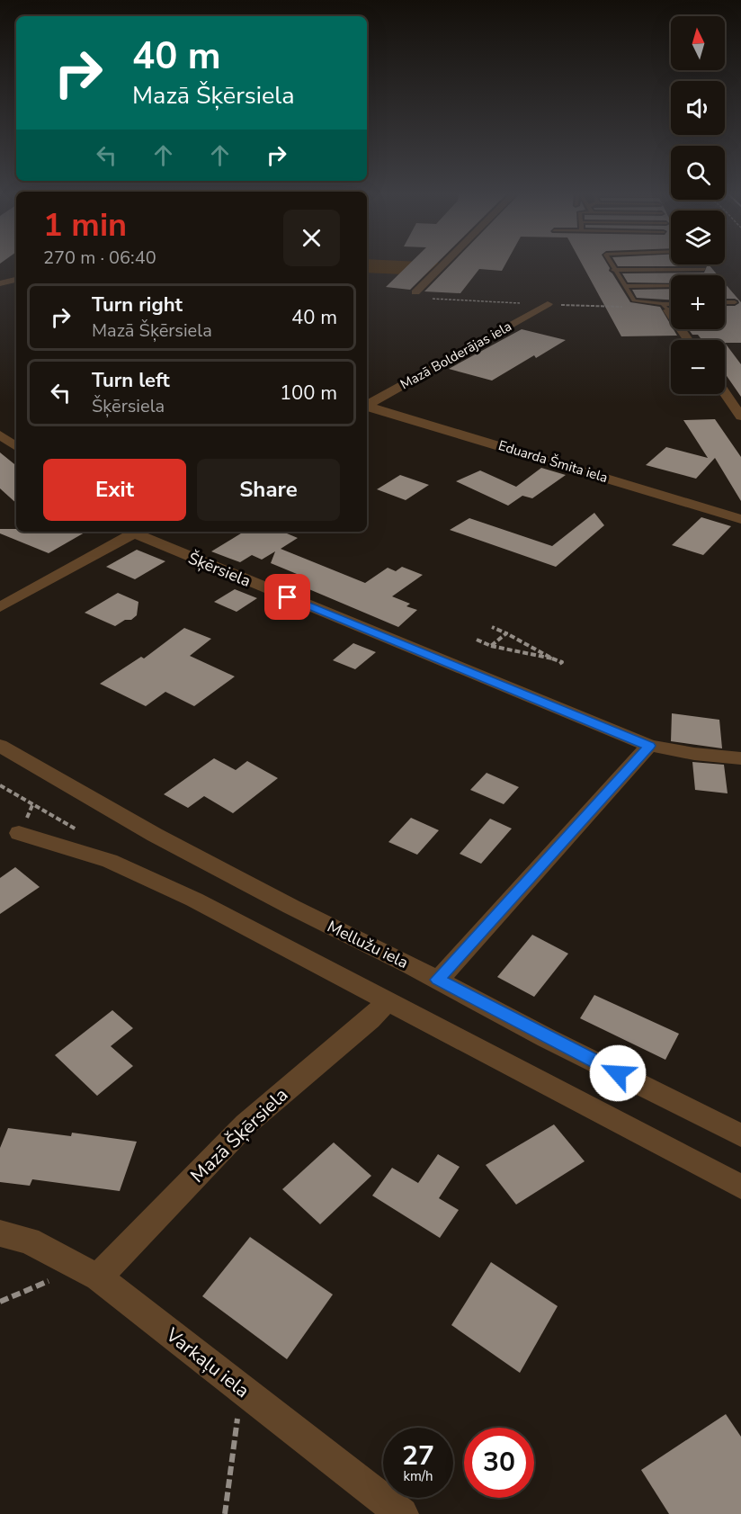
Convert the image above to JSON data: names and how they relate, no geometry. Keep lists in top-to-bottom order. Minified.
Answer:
{"streets":{"street":["Mazā Bolderājas iela","Eduarda Šmita iela","Šķērsiela","Mellužu iela","Mazā Šķērsiela","Varkaļu iela"]},"crossings":[["Mazā Šķērsiela","Varkaļu iela"]],"north":"top","page":{"map_buttons":["+","−"],"turn":["40 m","Mazā Šķērsiela"],"heading":["1 min","270 m · 06:40"],"list":[{"name":"Turn right","note":"Mazā Šķērsiela","value":"40 m"},{"name":"Turn left","note":"Šķērsiela","value":"100 m"}],"buttons":["Exit","Share"],"speed":"27 km/h","limit":"30"}}
